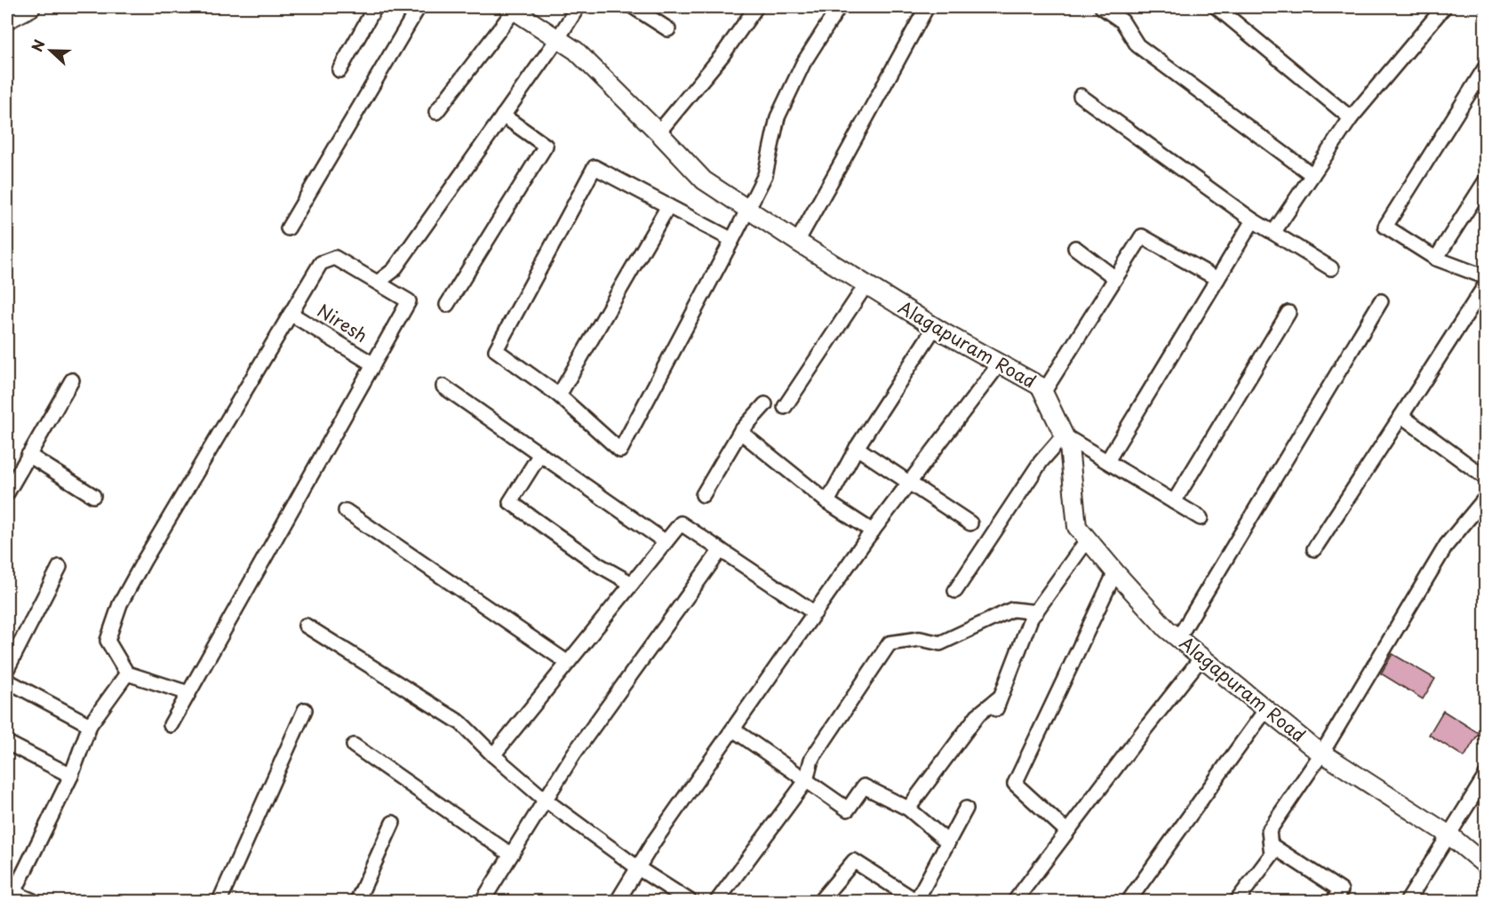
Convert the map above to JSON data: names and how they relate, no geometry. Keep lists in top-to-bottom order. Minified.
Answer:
{"streets":{"main road":["Alagapuram Road"],"street":["Niresh"]},"north":"left"}
